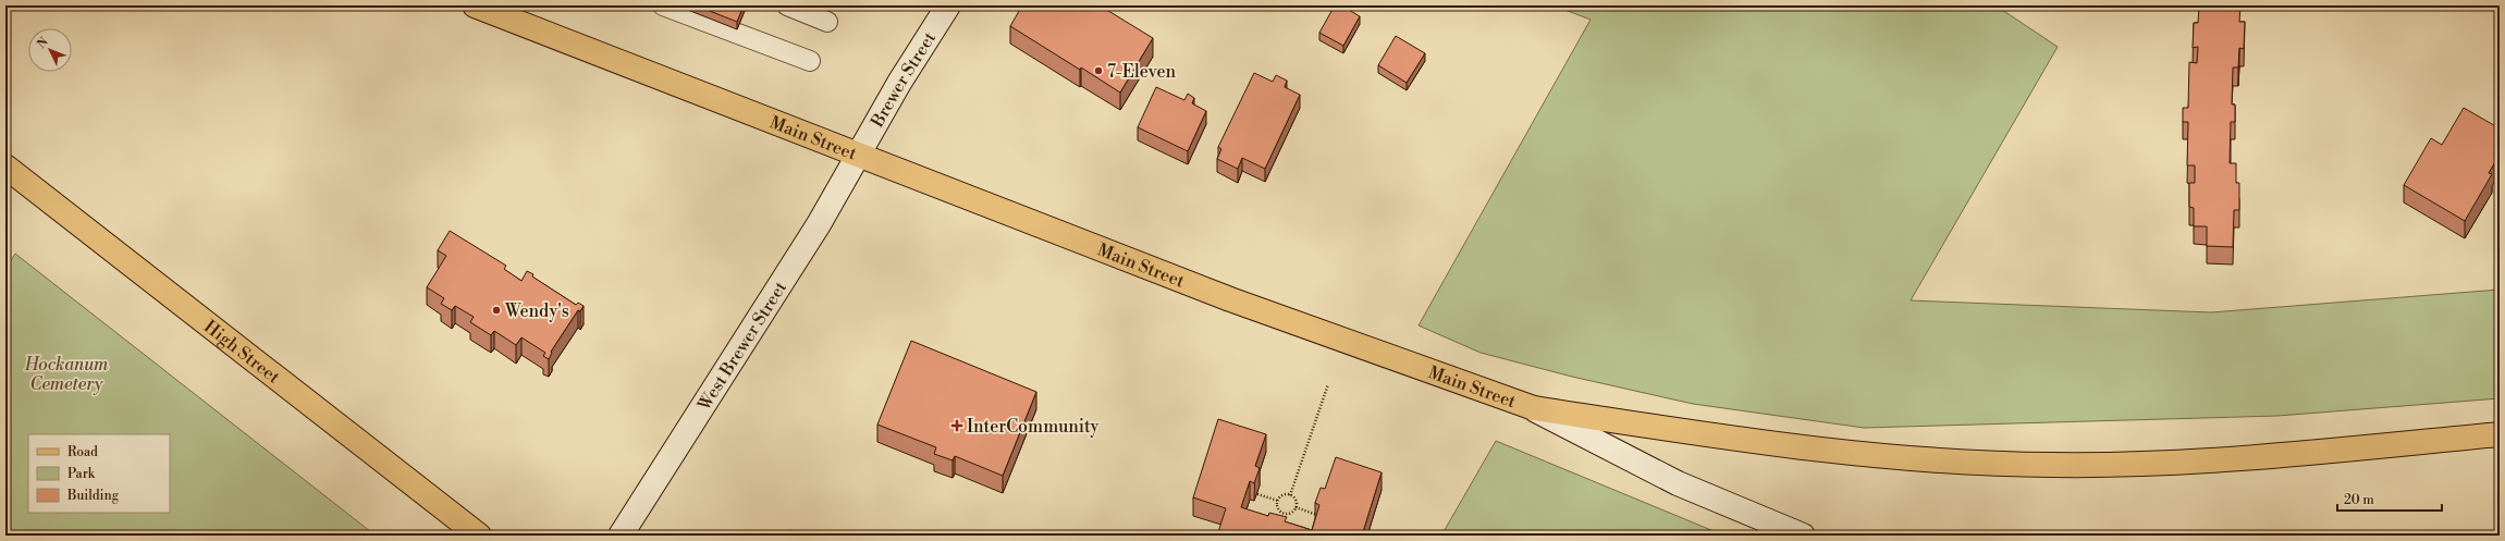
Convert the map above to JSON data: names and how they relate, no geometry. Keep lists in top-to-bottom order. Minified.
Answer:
{"streets":{"main road":["Brewer Street","Main Street","West Brewer Street","High Street"]},"crossings":[["Brewer Street","Main Street"],["Brewer Street","West Brewer Street"],["Main Street","West Brewer Street"]],"parks":["Hockanum Cemetery"],"places":{"other":["7-Eleven","Wendy's"],"health":["InterCommunity"]},"legend":["Road","Park","Building"],"scale_bar":"20 m","north":"top left"}
